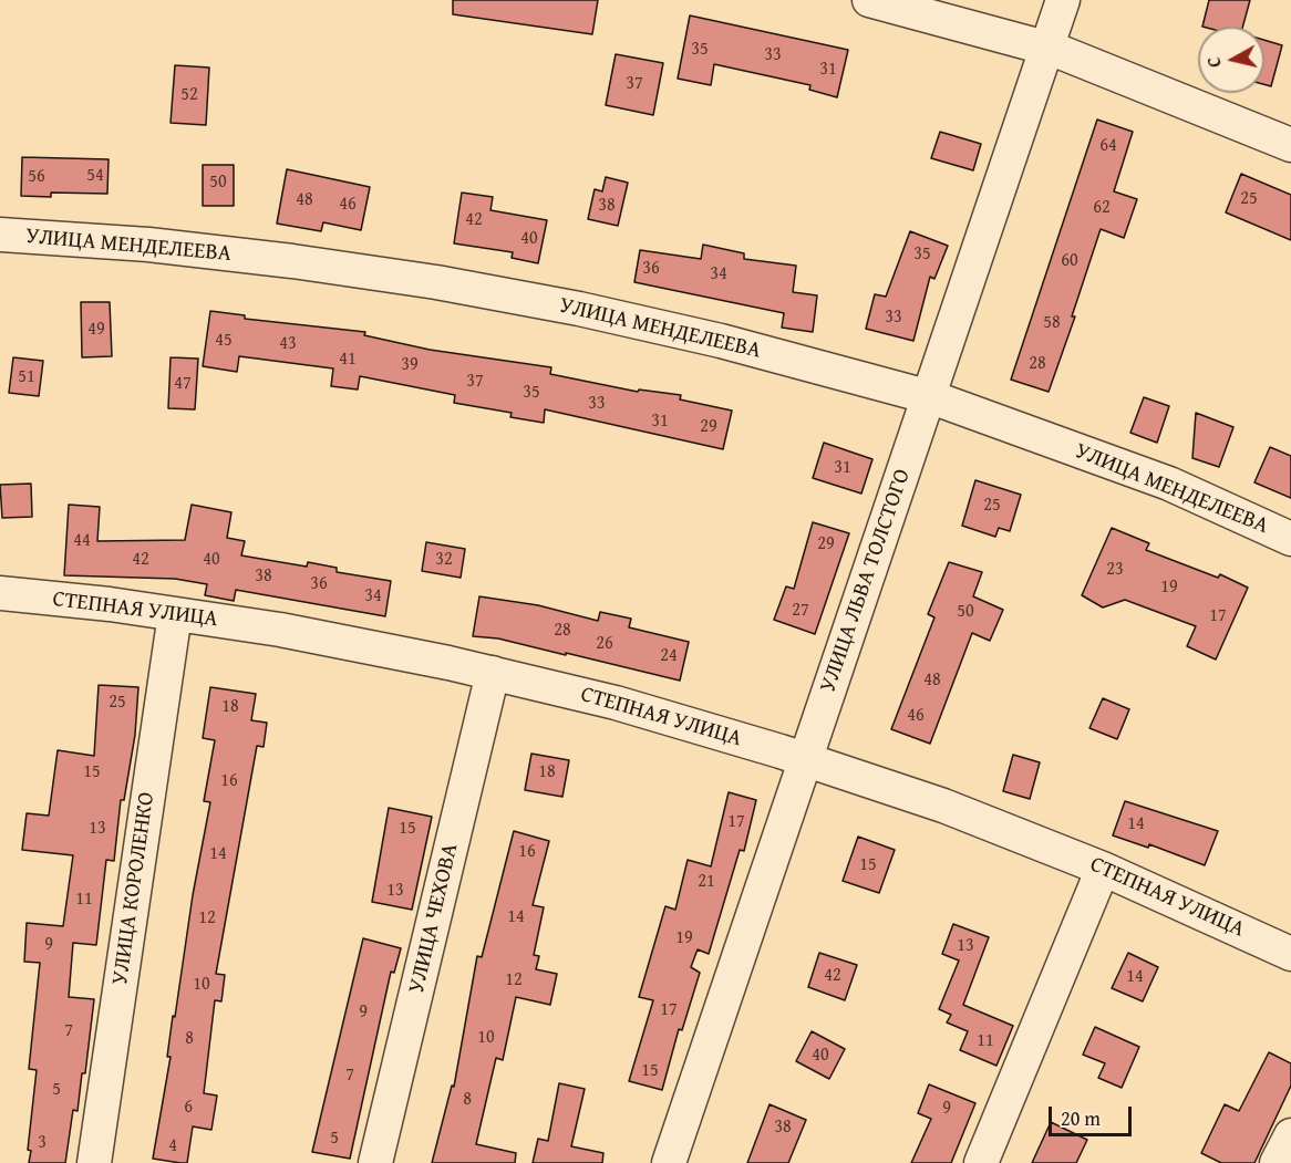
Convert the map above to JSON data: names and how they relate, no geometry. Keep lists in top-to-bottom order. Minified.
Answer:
{"streets":{"street":["УЛИЦА МЕНДЕЛЕЕВА","УЛИЦА ЛЬВА ТОЛСТОГО","СТЕПНАЯ УЛИЦА","УЛИЦА КОРОЛЕНКО","УЛИЦА ЧЕХОВА"]},"crossings":[["УЛИЦА МЕНДЕЛЕЕВА","УЛИЦА ЛЬВА ТОЛСТОГО"],["УЛИЦА ЛЬВА ТОЛСТОГО","СТЕПНАЯ УЛИЦА"],["СТЕПНАЯ УЛИЦА","УЛИЦА КОРОЛЕНКО"],["СТЕПНАЯ УЛИЦА","УЛИЦА ЧЕХОВА"]],"house_numbers":["35","33","31","37","52","64","54","56","50","25","48","46","38","62","42","40","35","60","36","34","33","58","49","45","43","41","28","39","51","37","47","35","33","31","29","31","25","44","29","42","40","32","23","38","36","19","34","27","50","17","28","26","24","48","25","18","46","15","18","16","17","14","13","15","16","14","15","21","13","11","14","12","19","9","13","42","14","12","10","17","9","7","10","8","11","40","15","7","5","8","6","9","38","5","3","4"],"scale_bar":"20 m","north":"left"}
